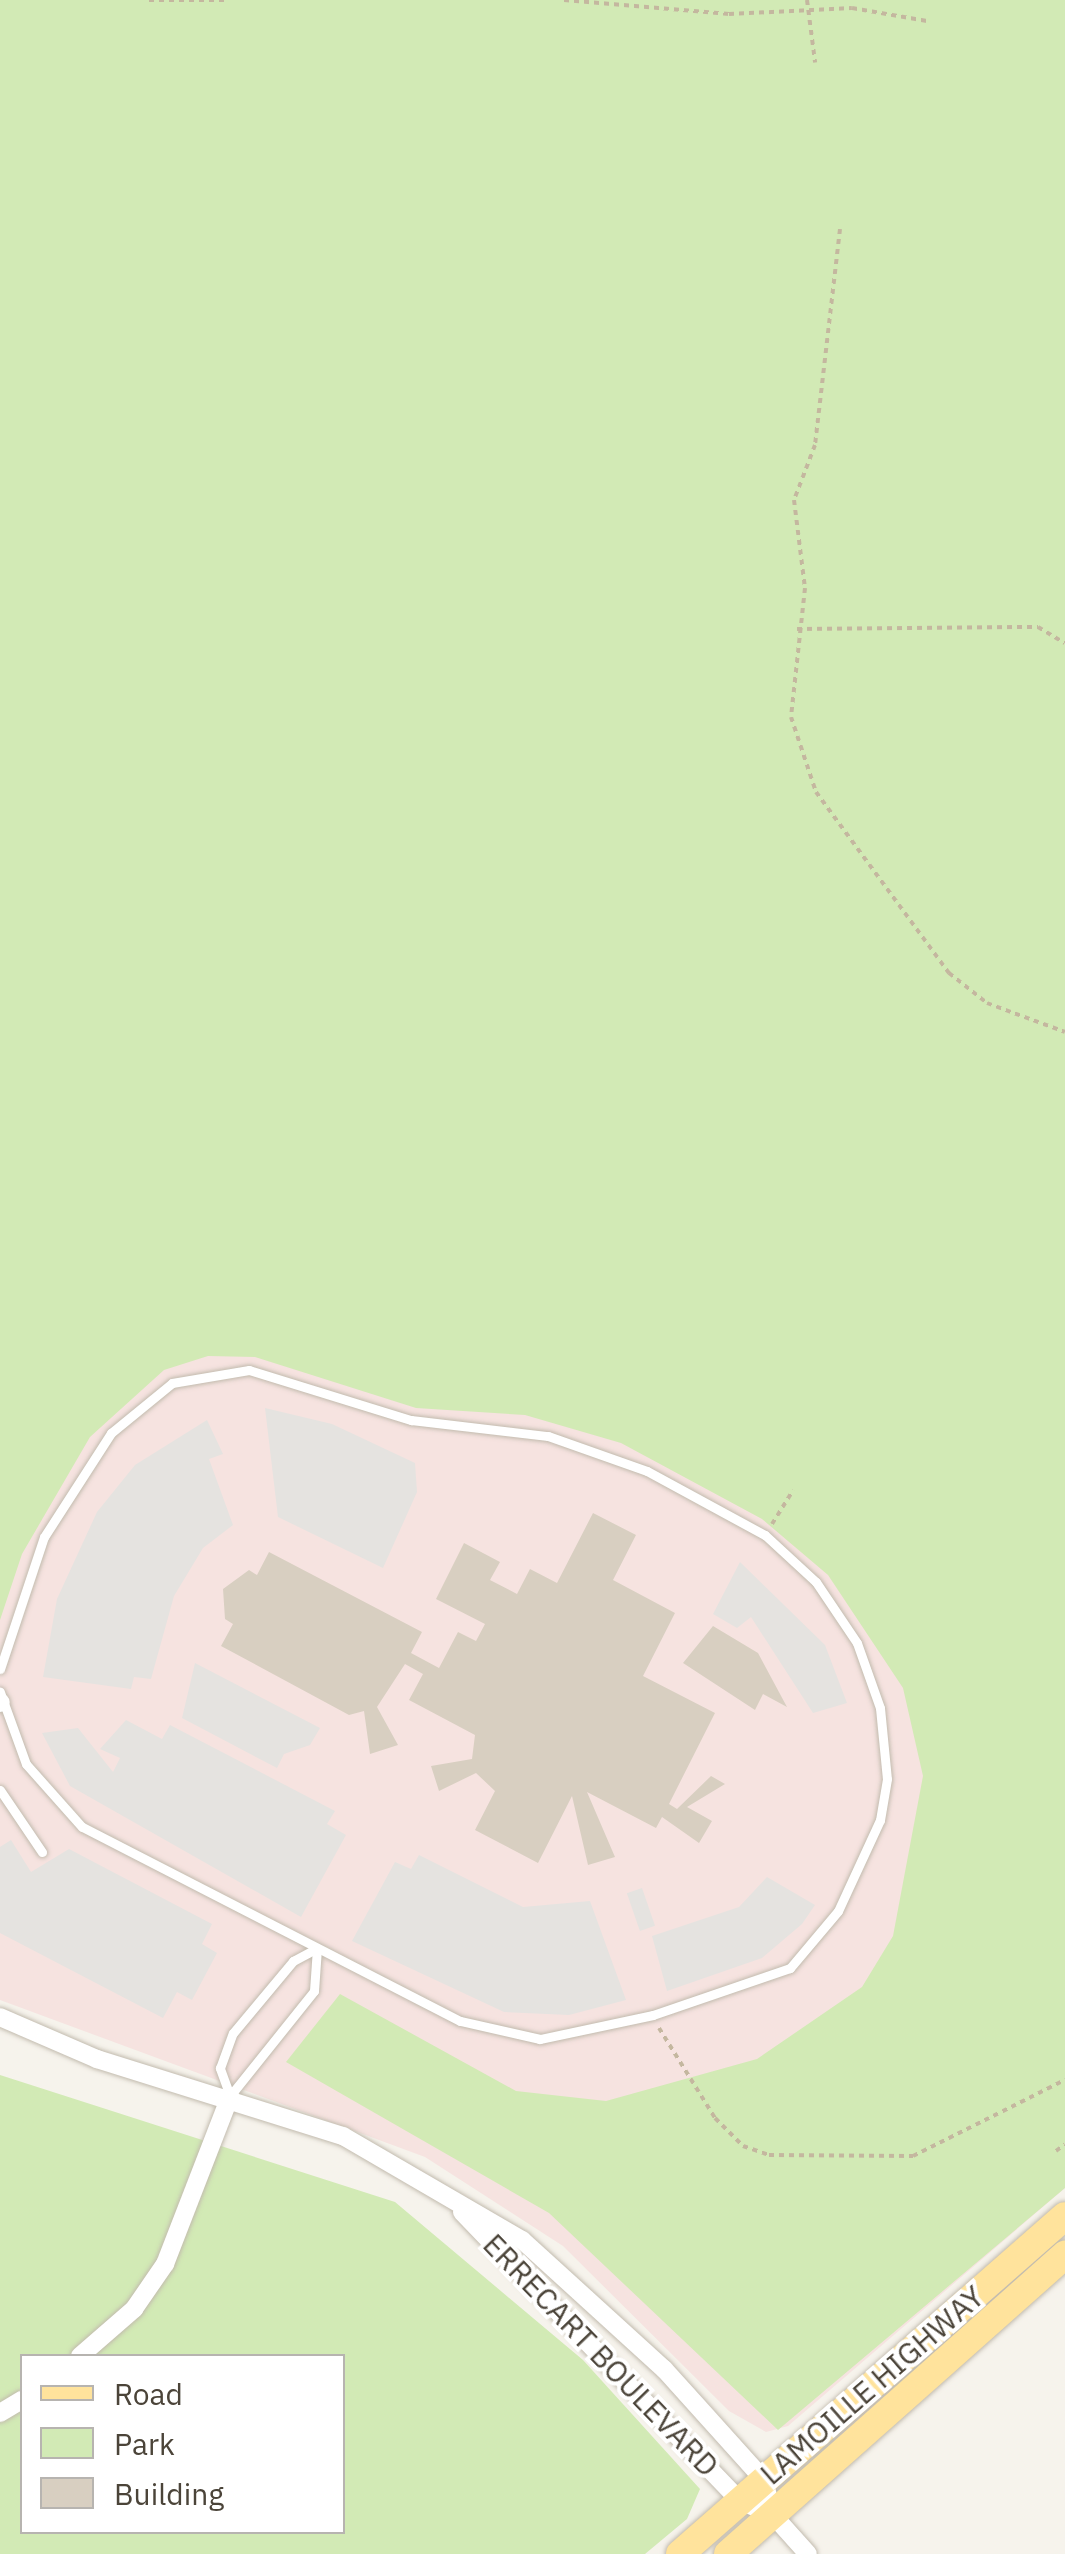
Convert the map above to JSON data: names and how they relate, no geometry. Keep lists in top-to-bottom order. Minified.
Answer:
{"streets":{"main road":["LAMOILLE HIGHWAY"],"street":["ERRECART BOULEVARD"]},"crossings":[["ERRECART BOULEVARD","LAMOILLE HIGHWAY"]],"legend":["Road","Park","Building"]}
